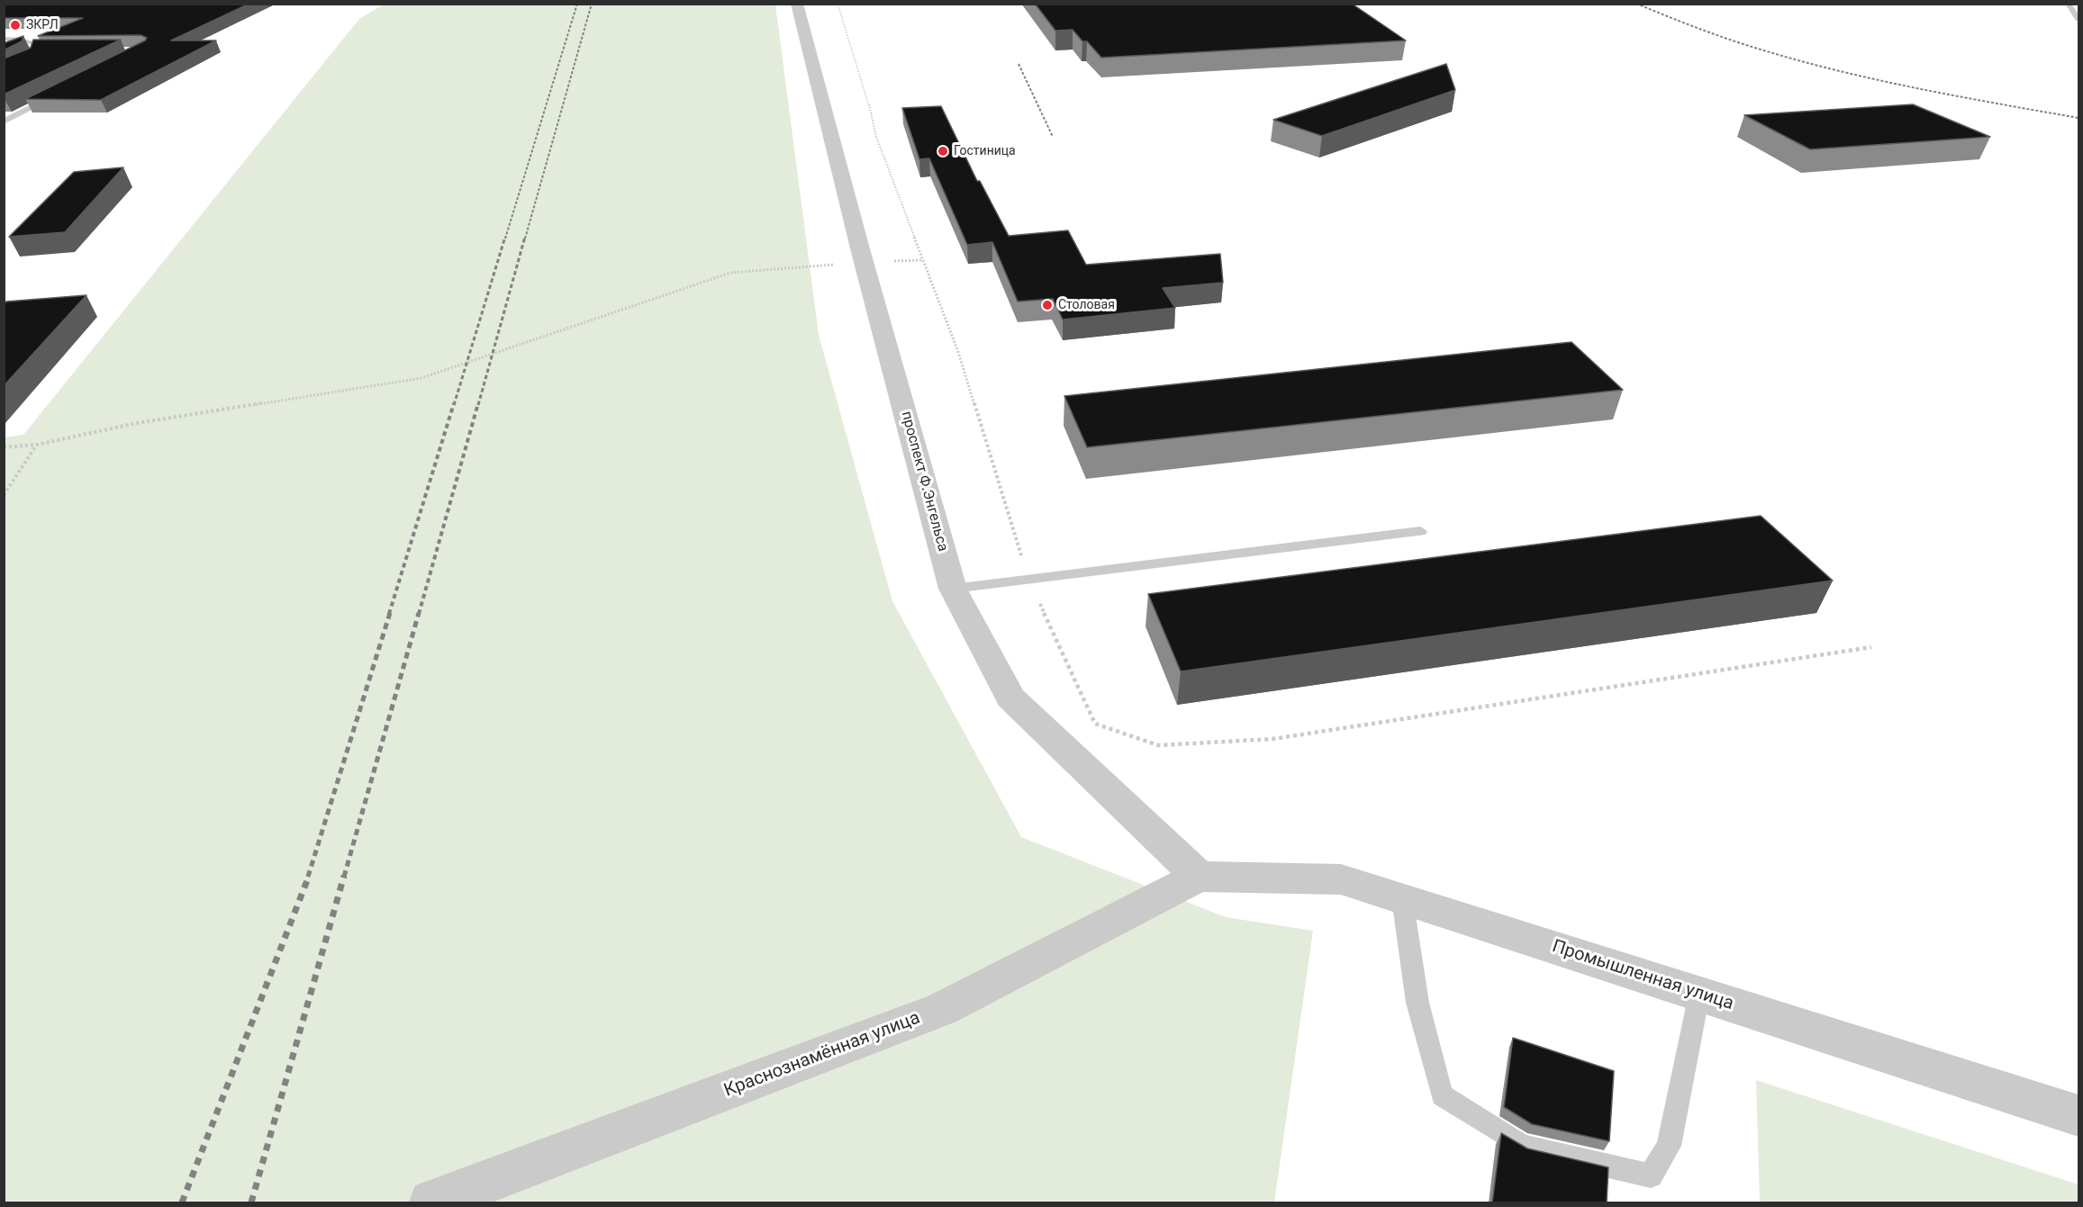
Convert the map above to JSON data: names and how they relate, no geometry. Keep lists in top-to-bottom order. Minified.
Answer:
{"streets":{"street":["проспект Ф.Энгельса","Промышленная улица","Краснознамённая улица"]},"crossings":[["проспект Ф.Энгельса","Промышленная улица"],["проспект Ф.Энгельса","Краснознамённая улица"],["Промышленная улица","Краснознамённая улица"]],"places":["ЗКРЛ","Гостиница","Столовая"]}
